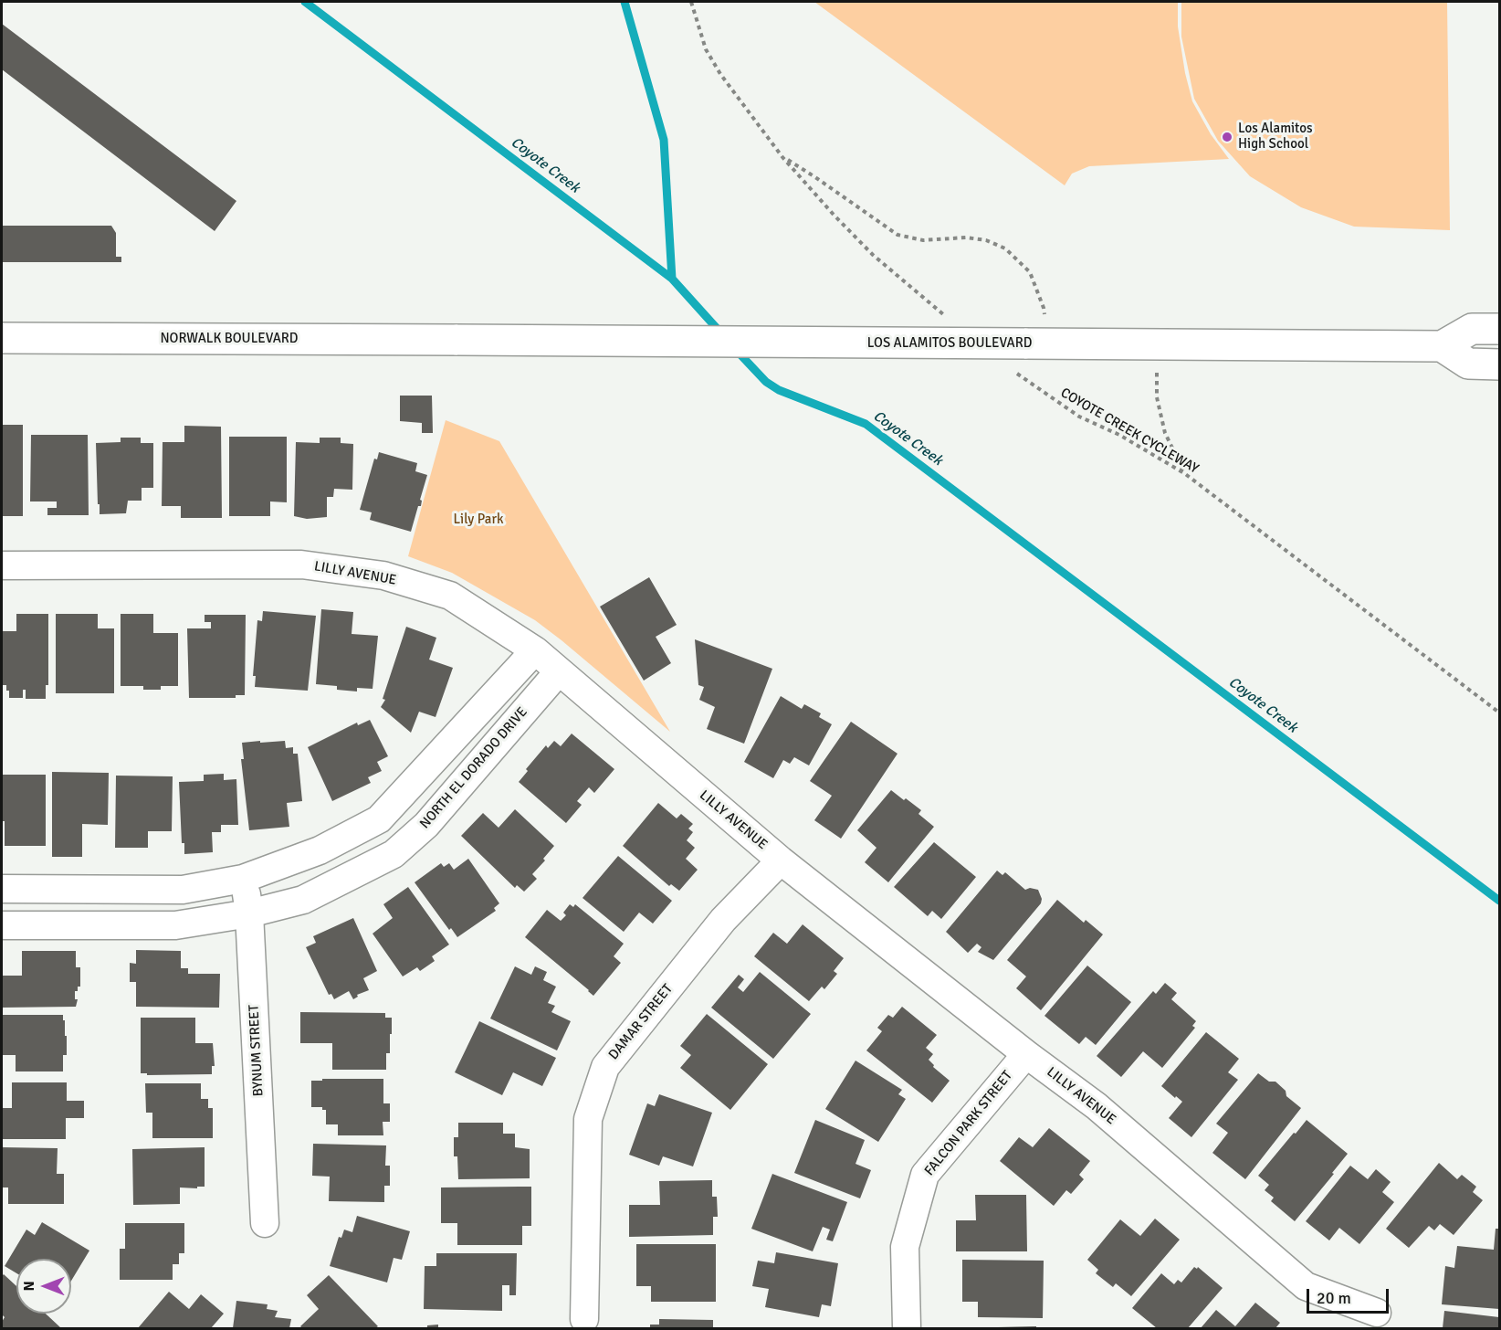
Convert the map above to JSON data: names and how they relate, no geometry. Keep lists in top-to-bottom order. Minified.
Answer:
{"streets":{"main road":["NORWALK BOULEVARD","LOS ALAMITOS BOULEVARD"],"street":["LILLY AVENUE","NORTH EL DORADO DRIVE","DAMAR STREET","BYNUM STREET","FALCON PARK STREET"],"path":["COYOTE CREEK CYCLEWAY"]},"crossings":[["NORWALK BOULEVARD","LOS ALAMITOS BOULEVARD"],["LILLY AVENUE","NORTH EL DORADO DRIVE"],["LILLY AVENUE","DAMAR STREET"],["LILLY AVENUE","FALCON PARK STREET"],["NORTH EL DORADO DRIVE","BYNUM STREET"]],"water":["Coyote Creek"],"parks":["Lily Park"],"places":["Los Alamitos High School"],"scale_bar":"20 m","north":"left"}
